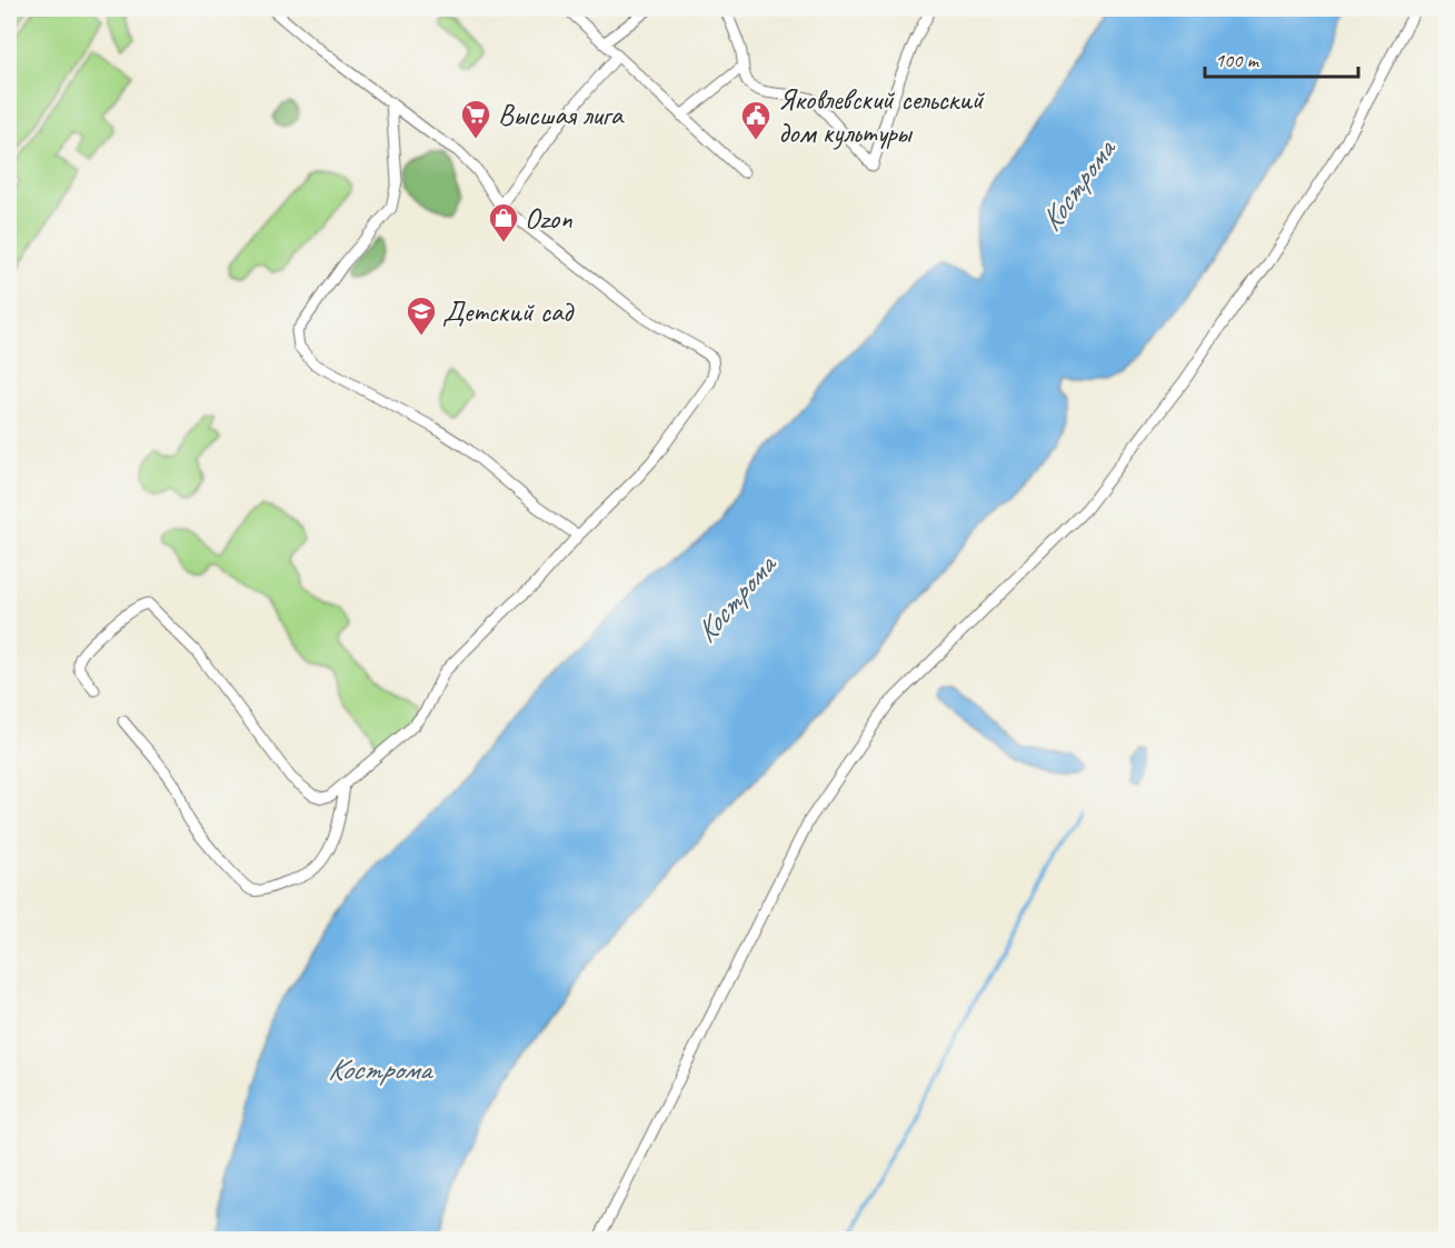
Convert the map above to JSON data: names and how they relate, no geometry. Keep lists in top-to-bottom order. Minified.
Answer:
{"water":["Кострома"],"places":{"supermarket":["Высшая лига"],"public building":["Яковлевский сельский дом культуры"],"shop":["Ozon"],"school or university":["Детский сад"]},"scale_bar":"100 m"}
